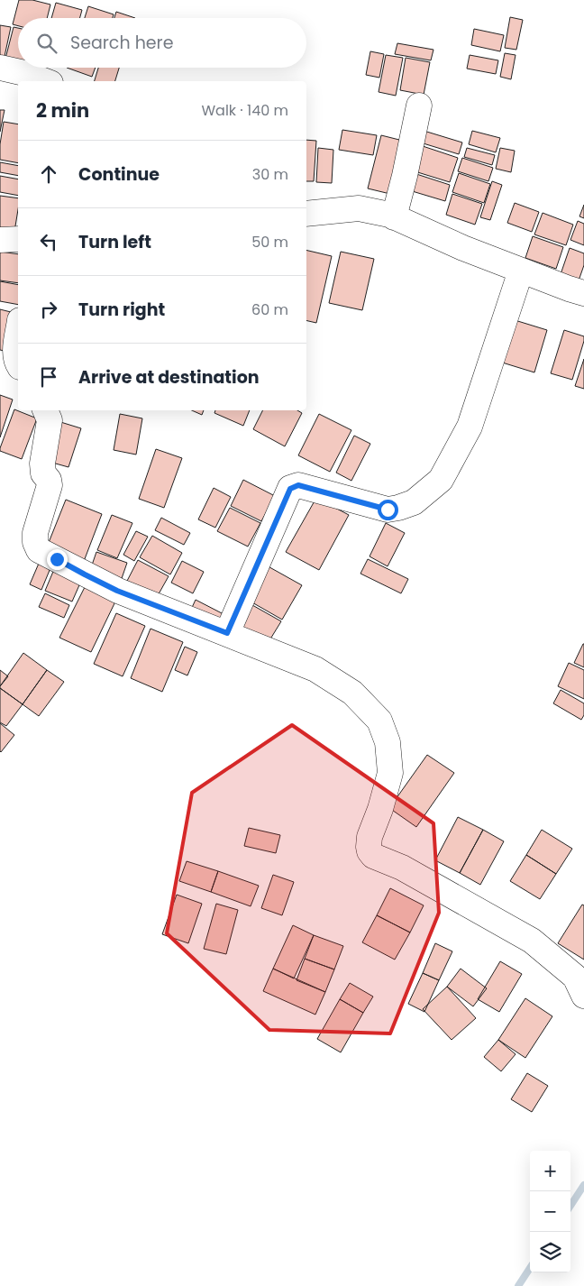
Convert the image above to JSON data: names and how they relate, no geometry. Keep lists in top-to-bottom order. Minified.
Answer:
{"page":{"search":"Search here","heading":["2 min","Walk · 140 m"],"list":[["Continue","30 m"],["Turn left","50 m"],["Turn right","60 m"],"Arrive at destination"],"map_buttons":["+","−"]}}
